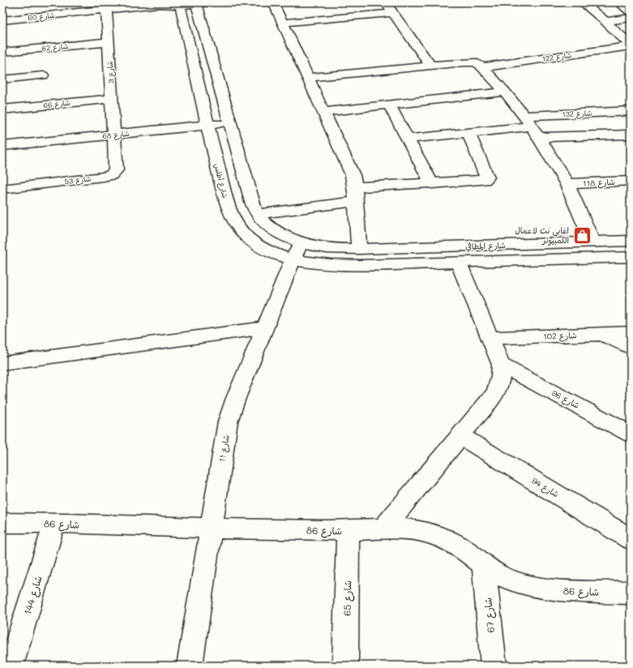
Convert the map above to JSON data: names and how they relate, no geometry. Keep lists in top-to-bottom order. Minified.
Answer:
{"streets":{"street":["شارع 60","شارع 62","شارع 122","شارع 3","شارع 66","شارع 132","شارع 68","شارع 53","شارع أطلس","شارع 118","شارع المطافي","شارع 102","شارع 96","شارع 11","شارع 94","شارع 86","شارع 144","شارع 65","شارع 67"]},"crossings":[["شارع 60","شارع 3"],["شارع 60","شارع أطلس"],["شارع 62","شارع 3"],["شارع 3","شارع 66"],["شارع 3","شارع 68"],["شارع 3","شارع 53"],["شارع 68","شارع 53"],["شارع 68","شارع أطلس"],["شارع أطلس","شارع المطافي"],["شارع أطلس","شارع 11"],["شارع 11","شارع 86"],["شارع 86","شارع 144"],["شارع 86","شارع 65"],["شارع 86","شارع 67"]],"places":{"shop":["اغابى نت لاعمال الكمبيوتر"]}}
